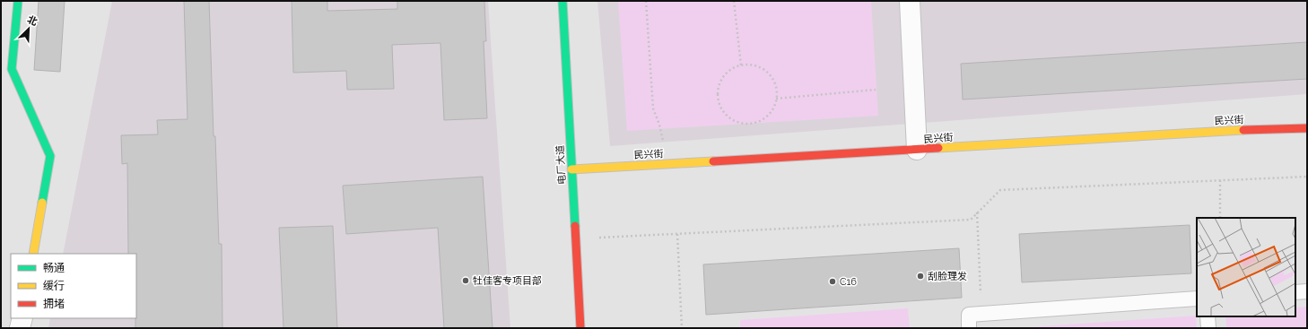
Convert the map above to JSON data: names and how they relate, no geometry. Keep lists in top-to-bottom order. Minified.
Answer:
{"streets":{"street":["民兴街","电厂大道"]},"crossings":[["民兴街","电厂大道"]],"places":["刮脸理发","牡佳客专项目部","C16"],"legend":["畅通","缓行","拥堵"],"north":"top right"}
